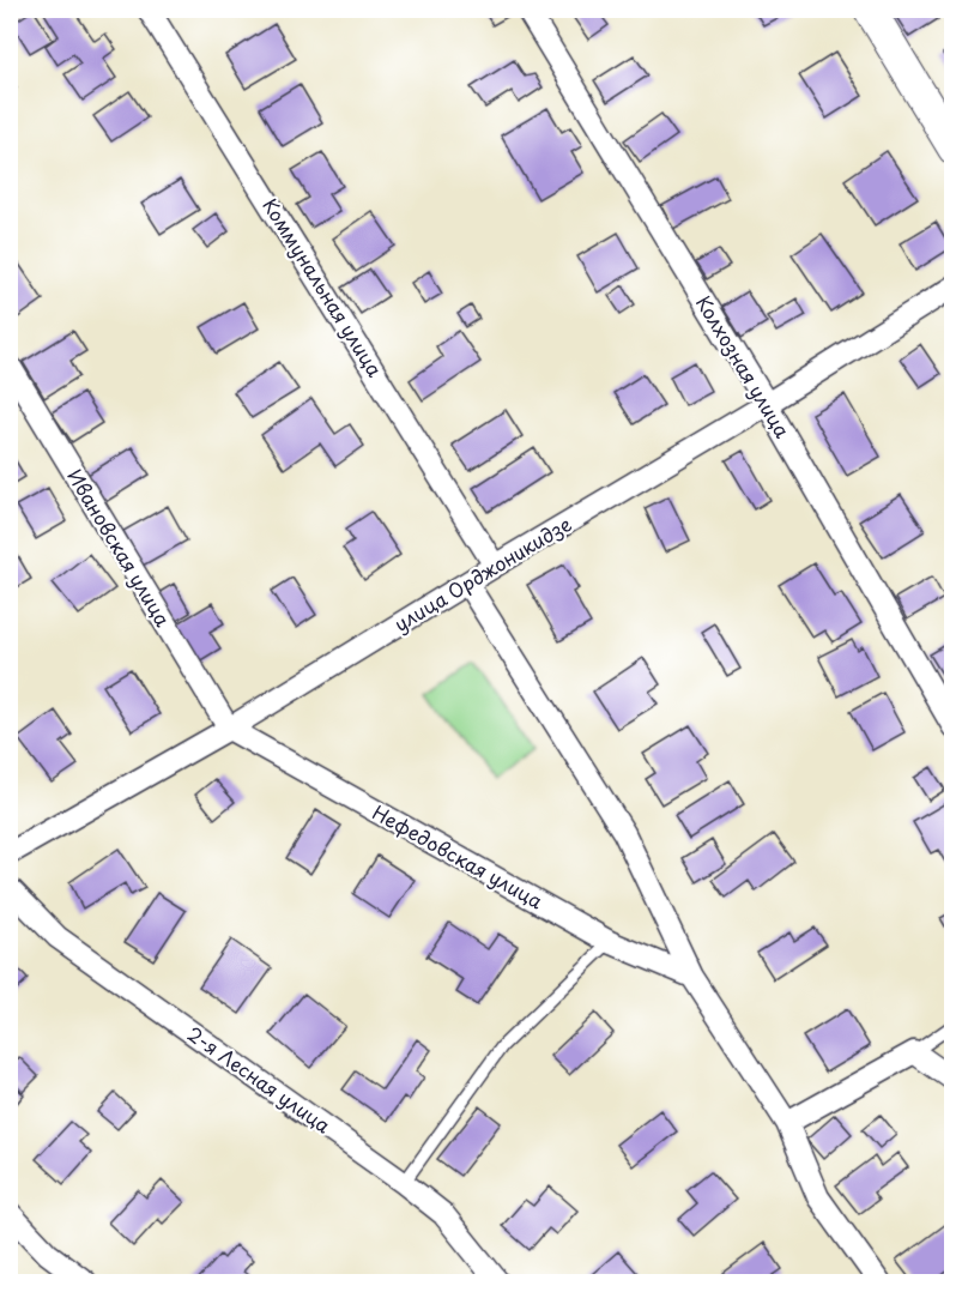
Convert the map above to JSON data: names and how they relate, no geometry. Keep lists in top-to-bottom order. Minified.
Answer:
{"streets":{"street":["Коммунальная улица","Колхозная улица","Ивановская улица","улица Орджоникидзе","Нефедовская улица","2-я Лесная улица"]},"crossings":[["Коммунальная улица","улица Орджоникидзе"],["Колхозная улица","улица Орджоникидзе"],["Ивановская улица","улица Орджоникидзе"],["Ивановская улица","Нефедовская улица"],["улица Орджоникидзе","Нефедовская улица"]]}
